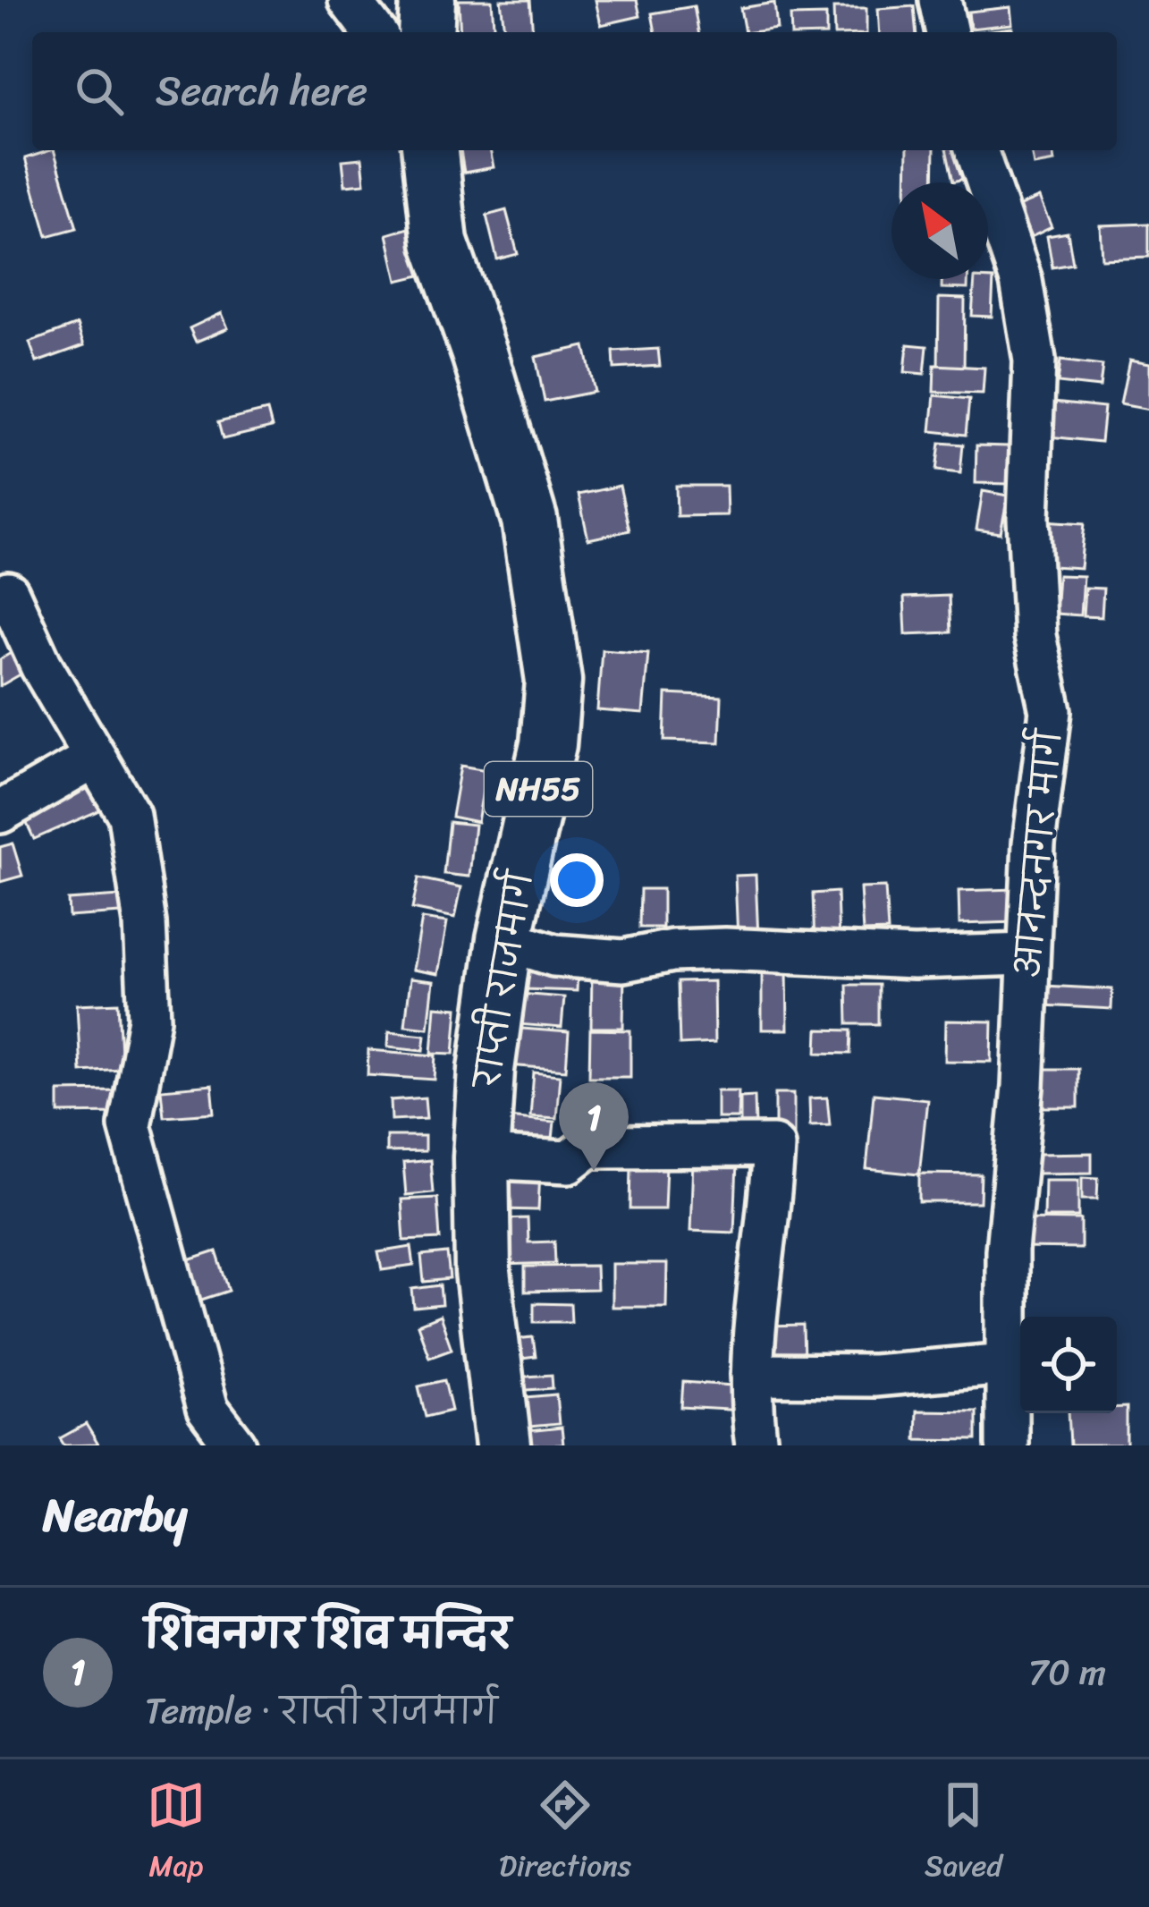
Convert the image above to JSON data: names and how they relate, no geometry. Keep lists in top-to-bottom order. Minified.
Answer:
{"streets":{"main road":["NH55","राप्ती राजमार्ग"],"street":["आनन्दनगर मार्ग"]},"north":"top left","page":{"search":"Search here","pins":"1","heading":"Nearby","list":[{"mark":"1","name":"शिवनगर शिव मन्दिर","note":"Temple · राप्ती राजमार्ग","value":"70 m"}],"nav":["Map","Directions","Saved"]}}
